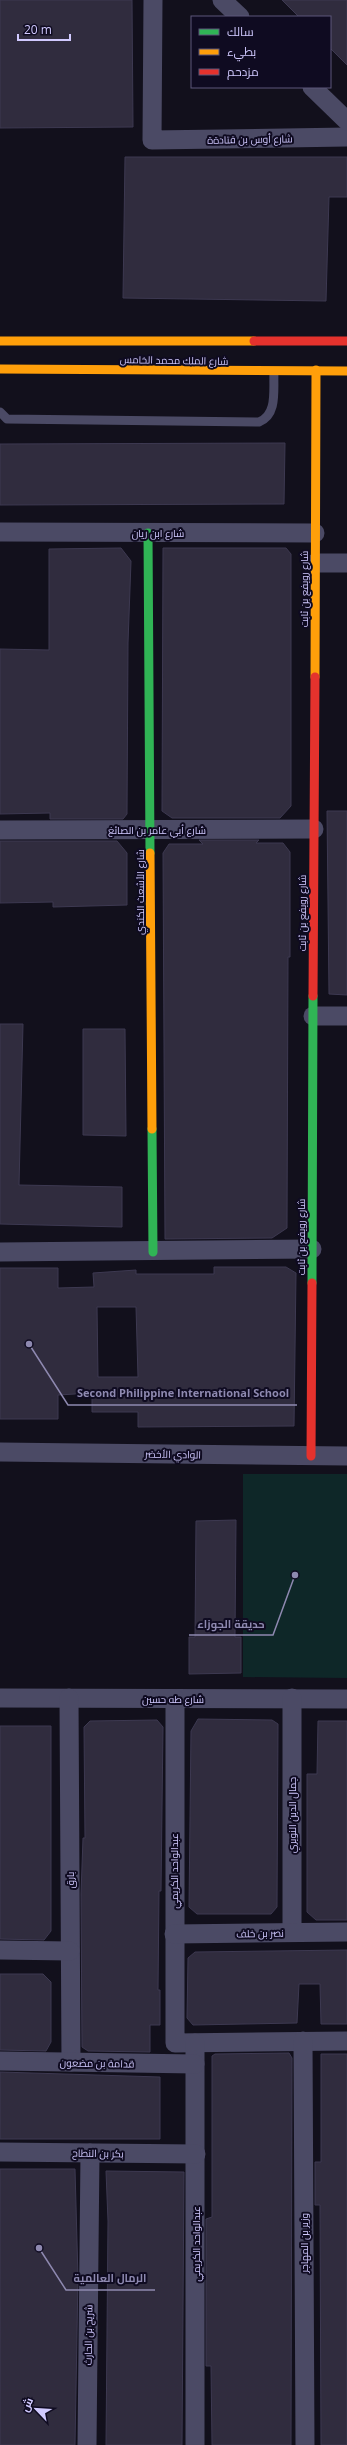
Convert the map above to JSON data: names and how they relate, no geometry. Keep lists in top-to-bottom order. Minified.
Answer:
{"streets":{"street":["شارع أوس بن قتادةة","شارع الملك محمد الخامس","شارع ابن ريان","شارع رويفع بن ثابت","شارع أبي عامر بن الصائغ","شارع الأشعث الكندي","الوادي الأخضر","شارع طه حسين","جمال الدين النويري","عبدالواحد الكريمي","بارق","نصر بن خلف","قدامة بن مضعون","بكر بن النطاح","وزير بن المهاجر","شريح بن الحارث"]},"crossings":[["شارع الملك محمد الخامس","شارع رويفع بن ثابت"],["شارع ابن ريان","شارع رويفع بن ثابت"],["شارع ابن ريان","شارع الأشعث الكندي"],["شارع رويفع بن ثابت","شارع أبي عامر بن الصائغ"],["شارع رويفع بن ثابت","الوادي الأخضر"],["شارع أبي عامر بن الصائغ","شارع الأشعث الكندي"],["شارع طه حسين","جمال الدين النويري"],["شارع طه حسين","عبدالواحد الكريمي"],["شارع طه حسين","بارق"],["جمال الدين النويري","نصر بن خلف"],["عبدالواحد الكريمي","نصر بن خلف"],["عبدالواحد الكريمي","قدامة بن مضعون"],["عبدالواحد الكريمي","بكر بن النطاح"],["بارق","قدامة بن مضعون"],["بكر بن النطاح","شريح بن الحارث"]],"places":["Second Philippine International School","حديقة الجوزاء","الرمال العالمية"],"legend":["سالك","بطيء","مزدحم"],"scale_bar":"20 m","north":"top left"}
